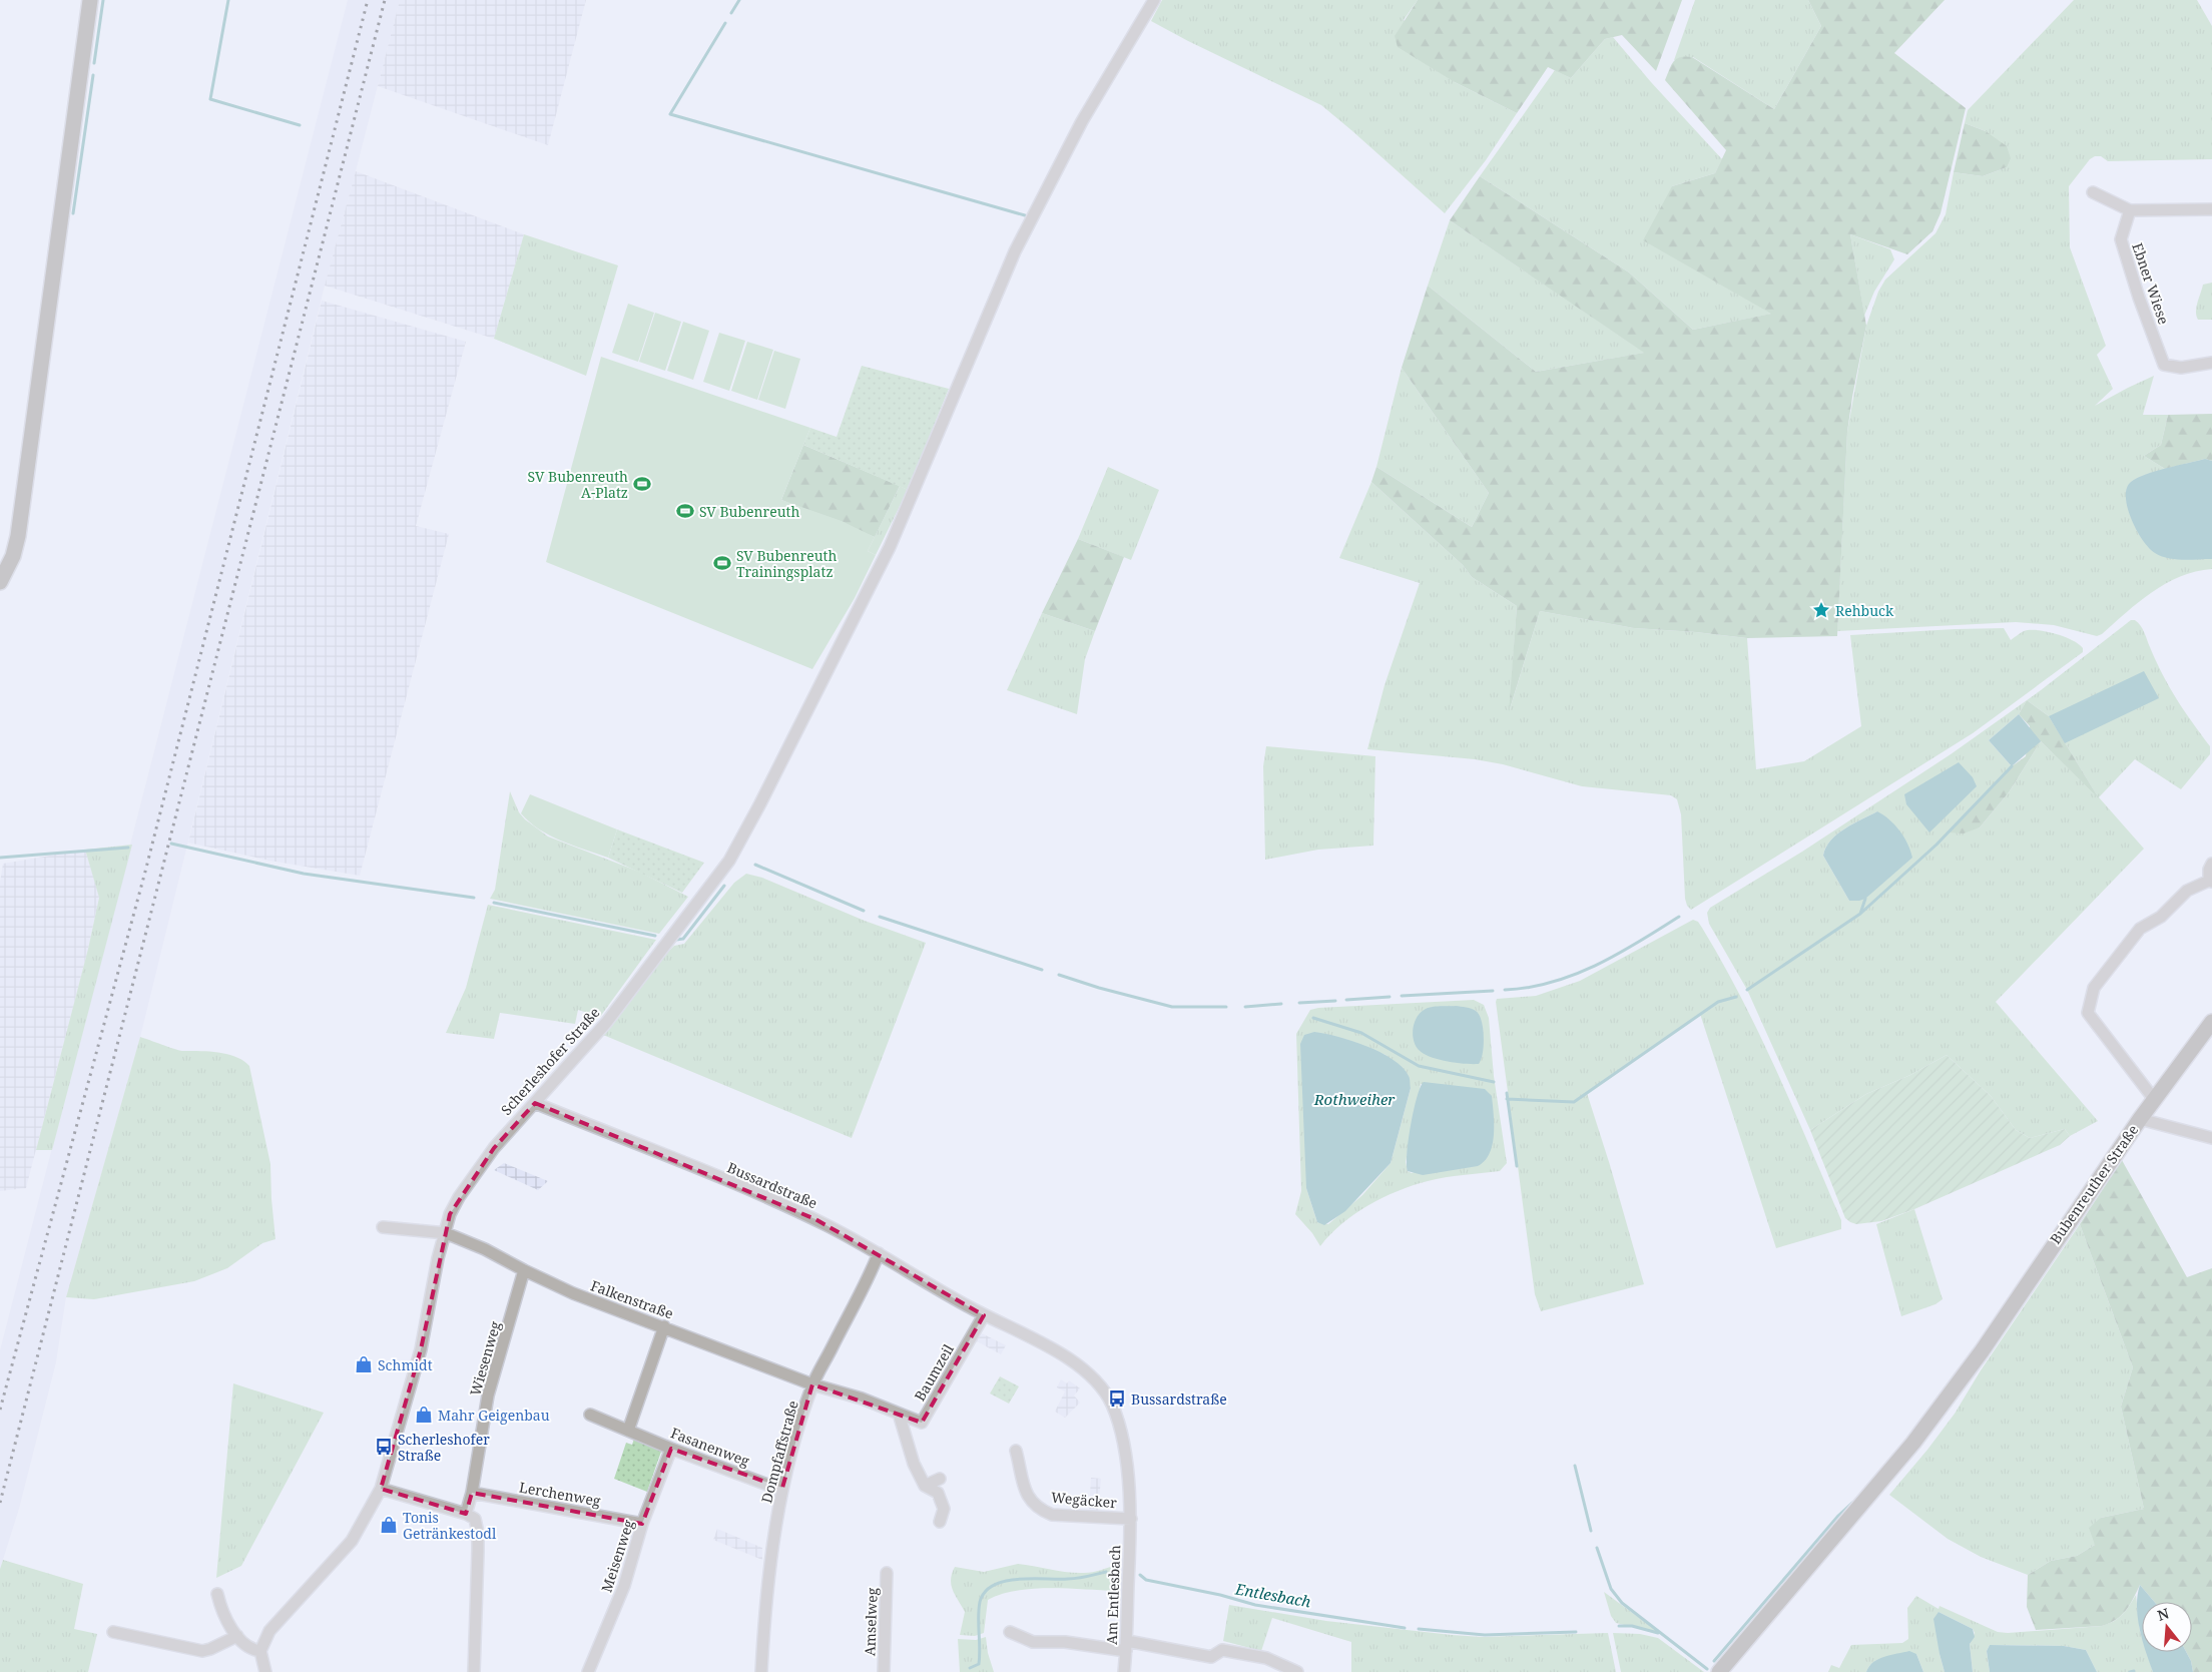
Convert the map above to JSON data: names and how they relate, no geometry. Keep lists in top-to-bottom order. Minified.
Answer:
{"streets":{"street":["Ebner Wiese","Scherleshofer Straße","Bubenreuther Straße","Bussardstraße","Falkenstraße","Wiesenweg","Baumzeil","Fasanenweg","Dompfaffstraße","Lerchenweg","Wegäcker","Meisenweg","Am Entlesbach","Amselweg"]},"crossings":[["Scherleshofer Straße","Bussardstraße"],["Scherleshofer Straße","Falkenstraße"],["Bussardstraße","Baumzeil"],["Bussardstraße","Dompfaffstraße"],["Bussardstraße","Wegäcker"],["Bussardstraße","Am Entlesbach"],["Falkenstraße","Wiesenweg"],["Falkenstraße","Baumzeil"],["Falkenstraße","Dompfaffstraße"],["Wiesenweg","Lerchenweg"],["Baumzeil","Dompfaffstraße"],["Fasanenweg","Dompfaffstraße"],["Fasanenweg","Meisenweg"],["Lerchenweg","Meisenweg"],["Wegäcker","Am Entlesbach"]],"water":["Rothweiher","Entlesbach"],"places":{"sports":["SV Bubenreuth A-Platz","SV Bubenreuth","SV Bubenreuth Trainingsplatz"],"place":["Rehbuck"],"shop":["Schmidt","Mahr Geigenbau","Tonis Getränkestodl"],"bus stop":["Bussardstraße","Scherleshofer Straße"]},"north":"top"}
